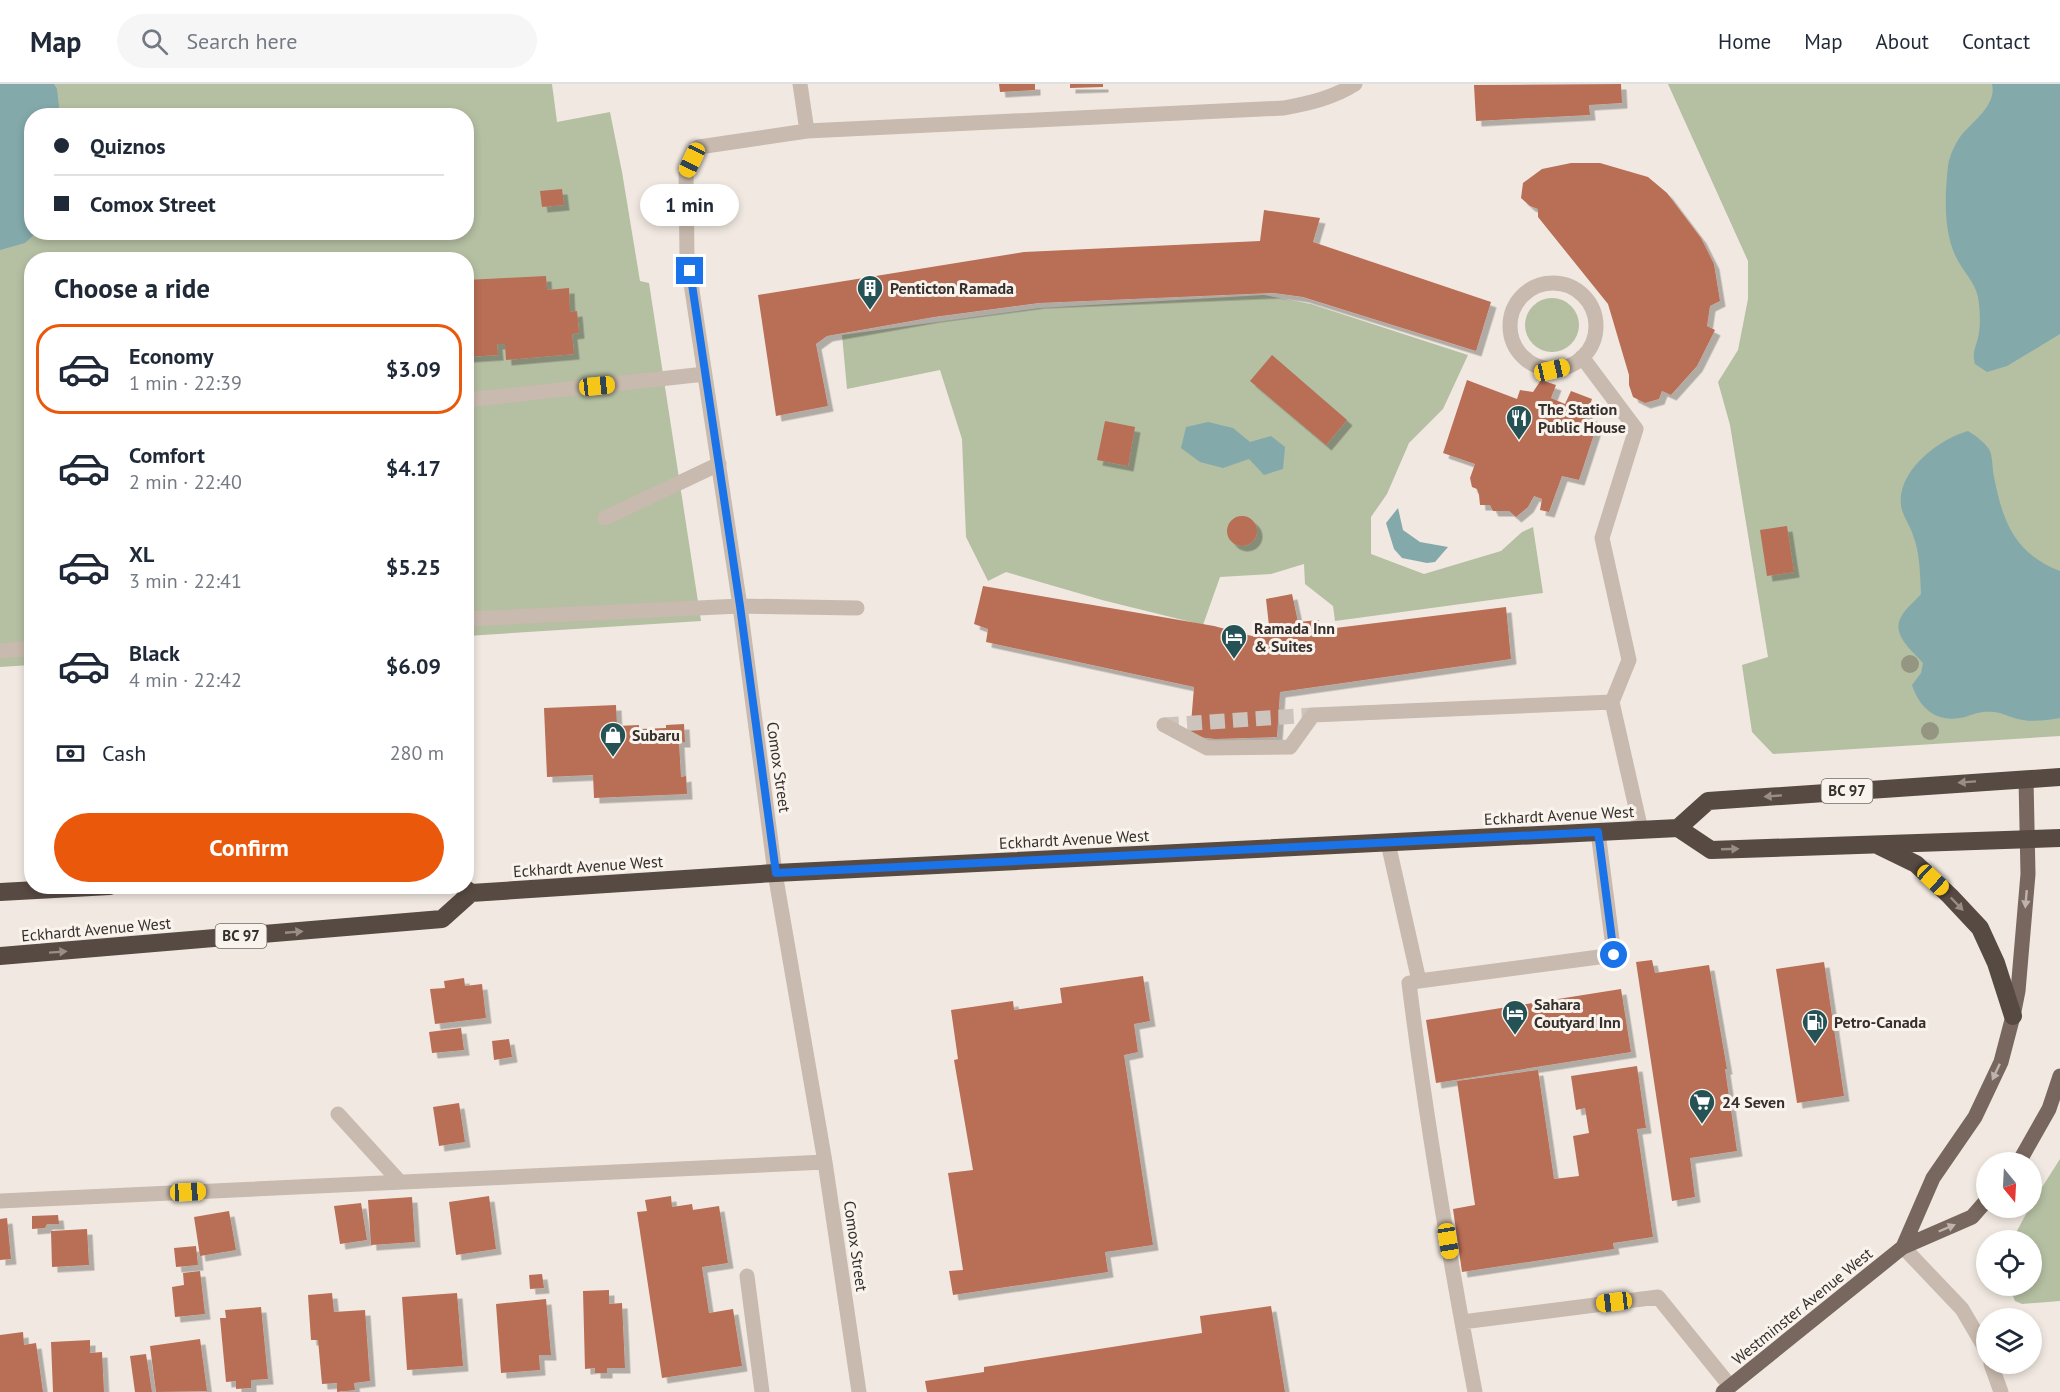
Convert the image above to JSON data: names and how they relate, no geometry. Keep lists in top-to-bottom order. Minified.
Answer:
{"streets":{"highway":["BC 97","Eckhardt Avenue West"],"main road":["Westminster Avenue West"],"street":["Comox Street"]},"crossings":[["Comox Street","Eckhardt Avenue West"],["BC 97","Eckhardt Avenue West"],["BC 97","Westminster Avenue West"]],"places":{"building":["Penticton Ramada"],"restaurant":["The Station Public House"],"hotel":["Ramada Inn & Suites","Sahara Coutyard Inn"],"shop":["Subaru"],"fuel station":["Petro-Canada"],"supermarket":["24 Seven"]},"north":"bottom","page":{"header":"Map","search":"Search here","nav":["Home","Map","About","Contact"],"banner":["Quiznos","Comox Street"],"bubble":"1 min","heading":"Choose a ride","list":[{"name":"Economy","note":"1 min · 22:39","value":"$3.09"},{"name":"Comfort","note":"2 min · 22:40","value":"$4.17"},{"name":"XL","note":"3 min · 22:41","value":"$5.25"},{"name":"Black","note":"4 min · 22:42","value":"$6.09"}],"pay":["Cash","280 m"],"buttons":"Confirm"}}
